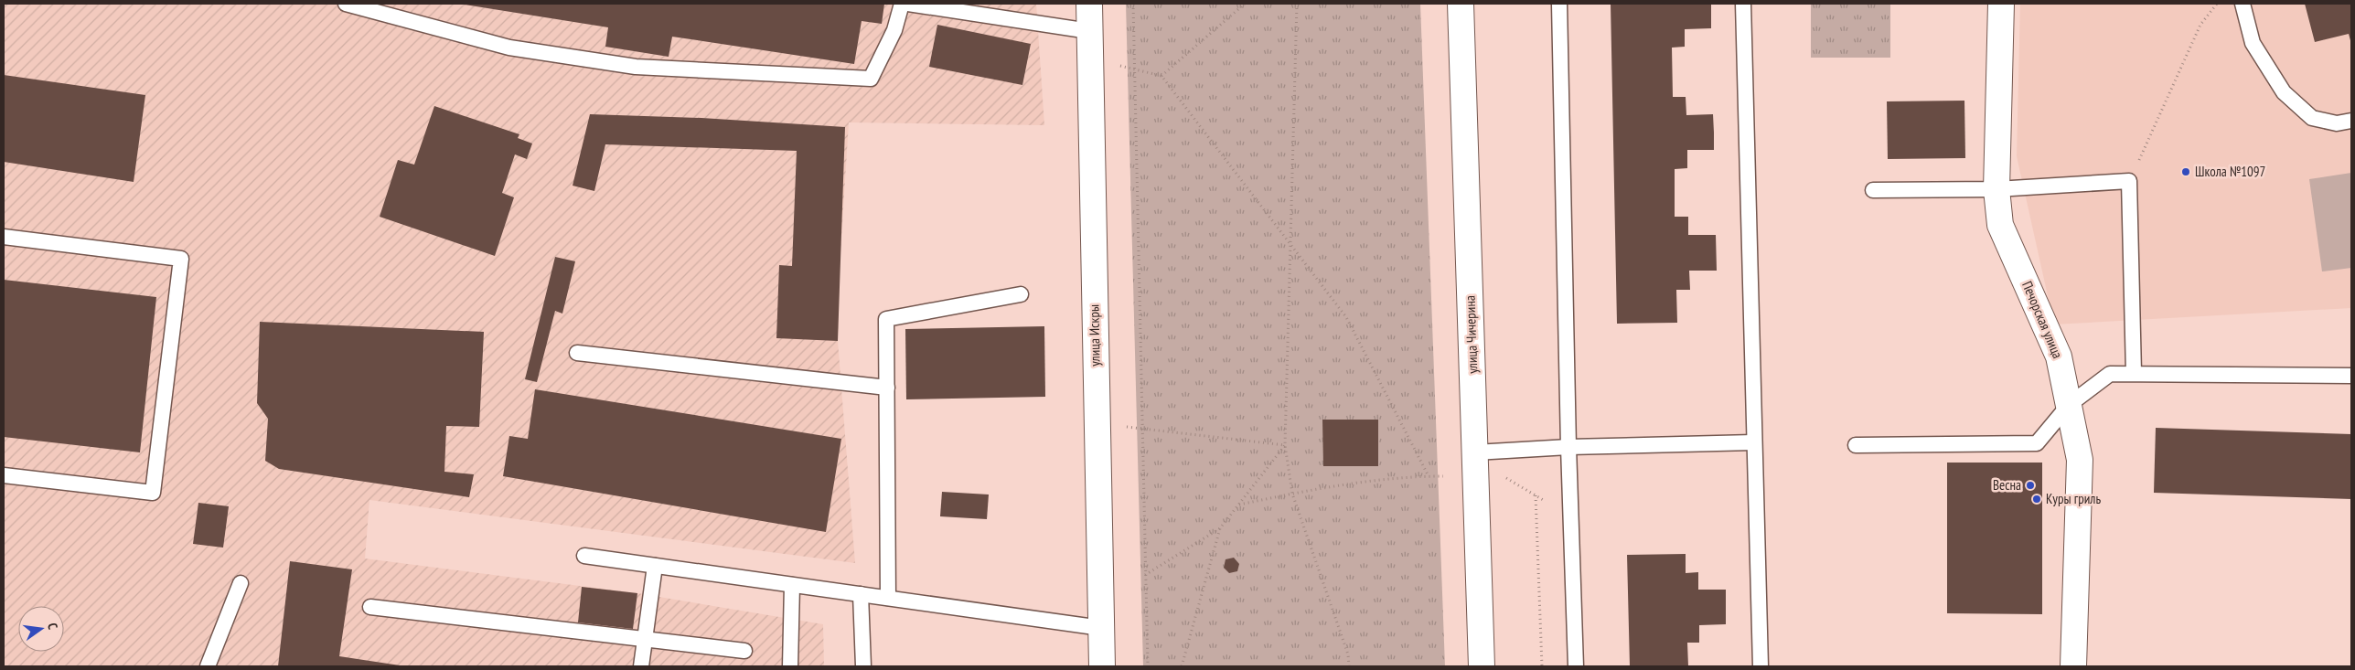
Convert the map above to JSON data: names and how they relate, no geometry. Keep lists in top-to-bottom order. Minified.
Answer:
{"streets":{"street":["Печорская улица","улица Чичерина","улица Искры"]},"places":["Школа №1097","Весна","Куры гриль"],"north":"right"}
